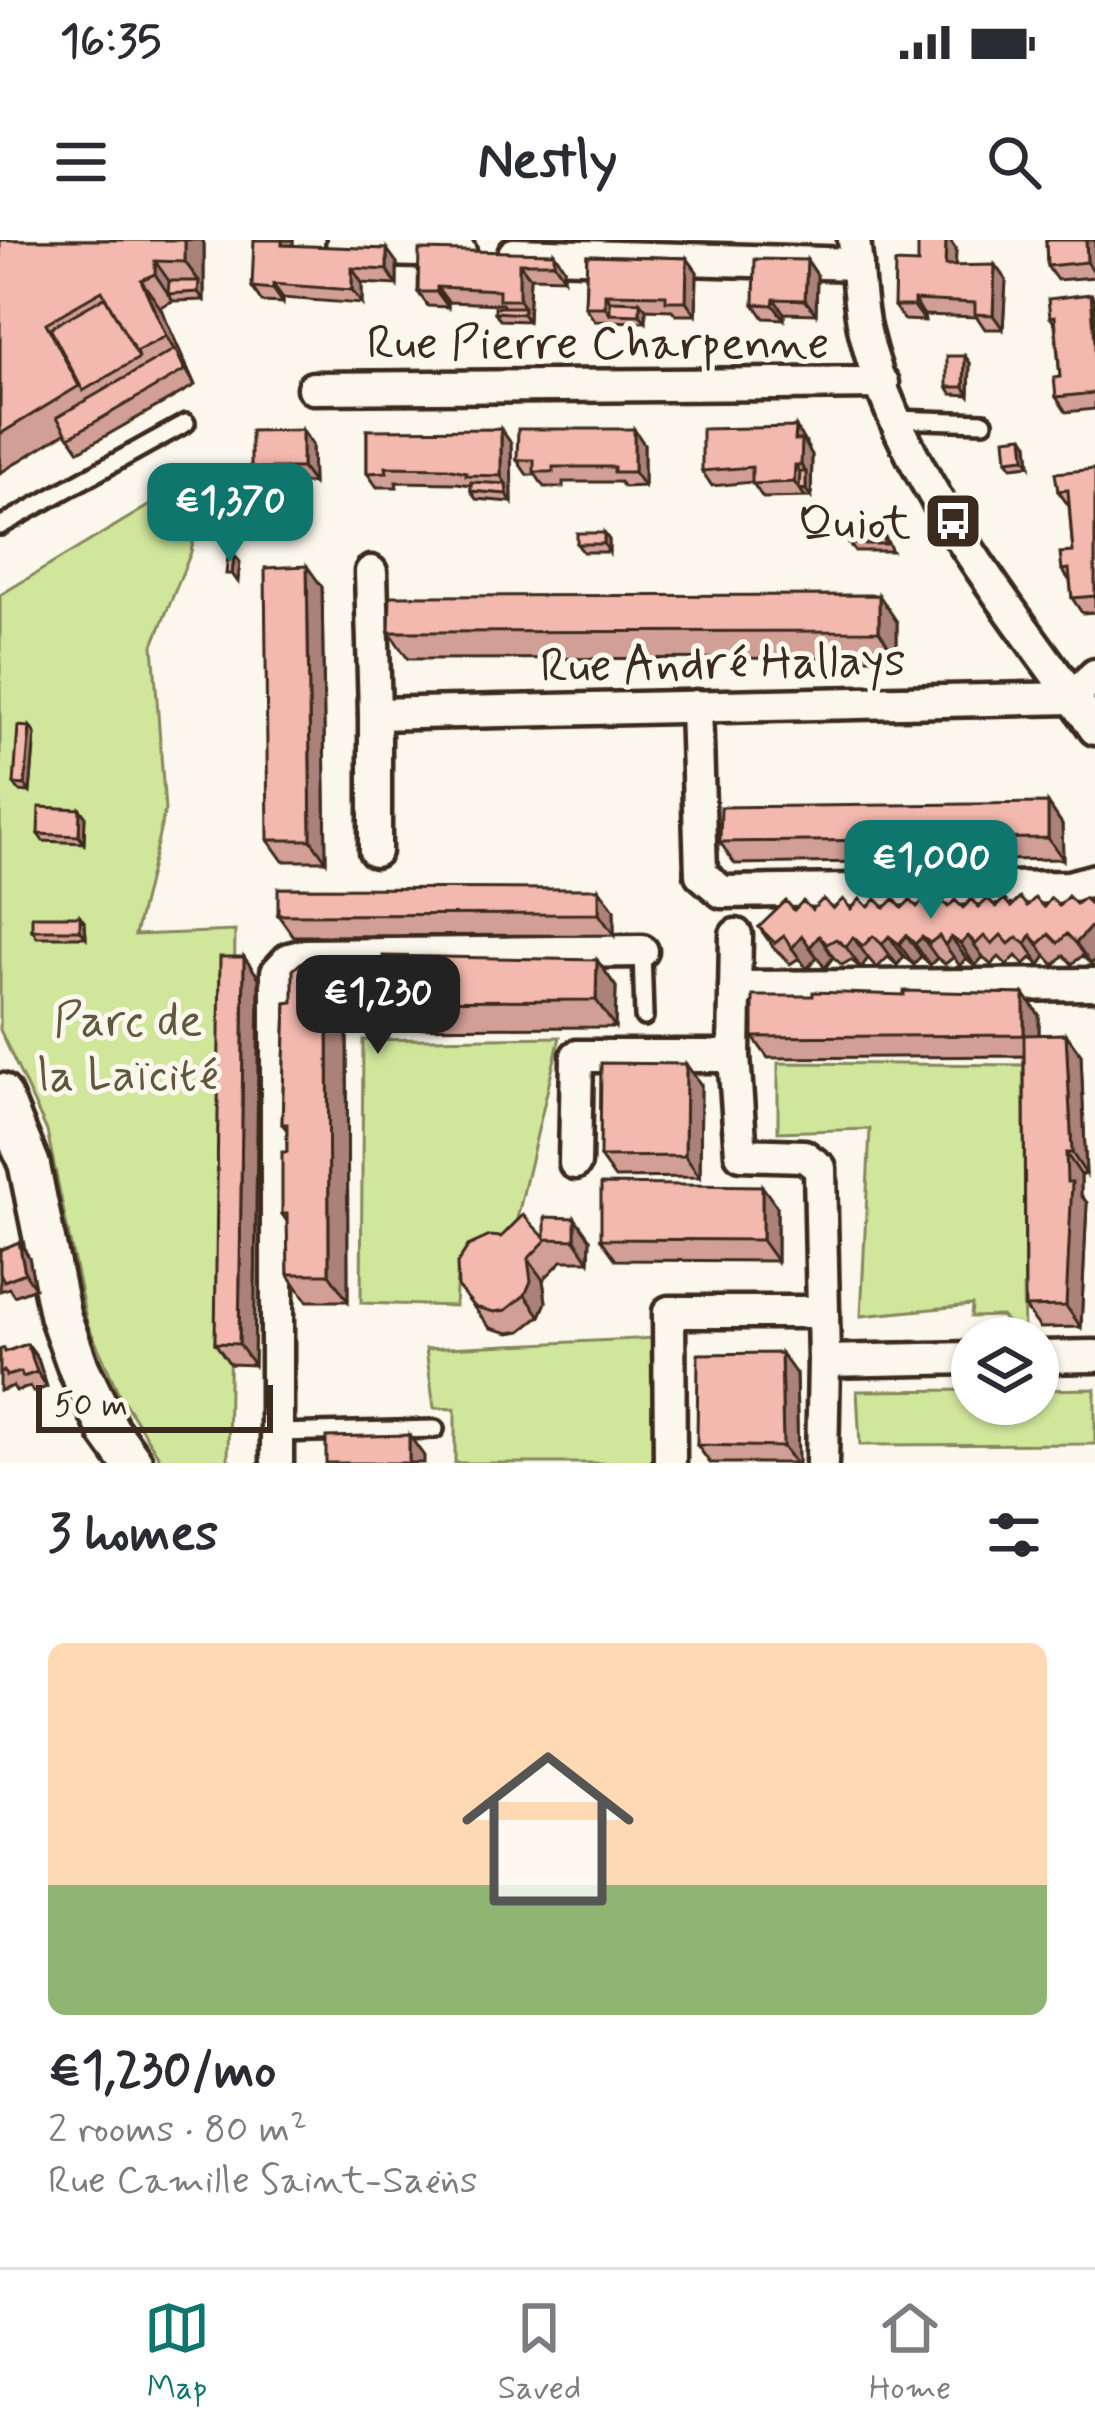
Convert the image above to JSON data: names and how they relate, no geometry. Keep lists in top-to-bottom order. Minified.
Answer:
{"streets":{"street":["Rue Pierre Charpenne","Rue André Hallays"]},"parks":["Parc de la Laïcité"],"places":{"bus stop":["Quiot"]},"scale_bar":"50 m","page":{"status":"16:35","header":"Nestly","price":["€1,370","€1,000","€1,230"],"scale":"50 m","heading":"3 homes","list":[{"name":"€1,230/mo","note":"2 rooms · 80 m² · Rue Camille Saint-Saëns"}],"tabs":["Map","Saved","Home"]}}
